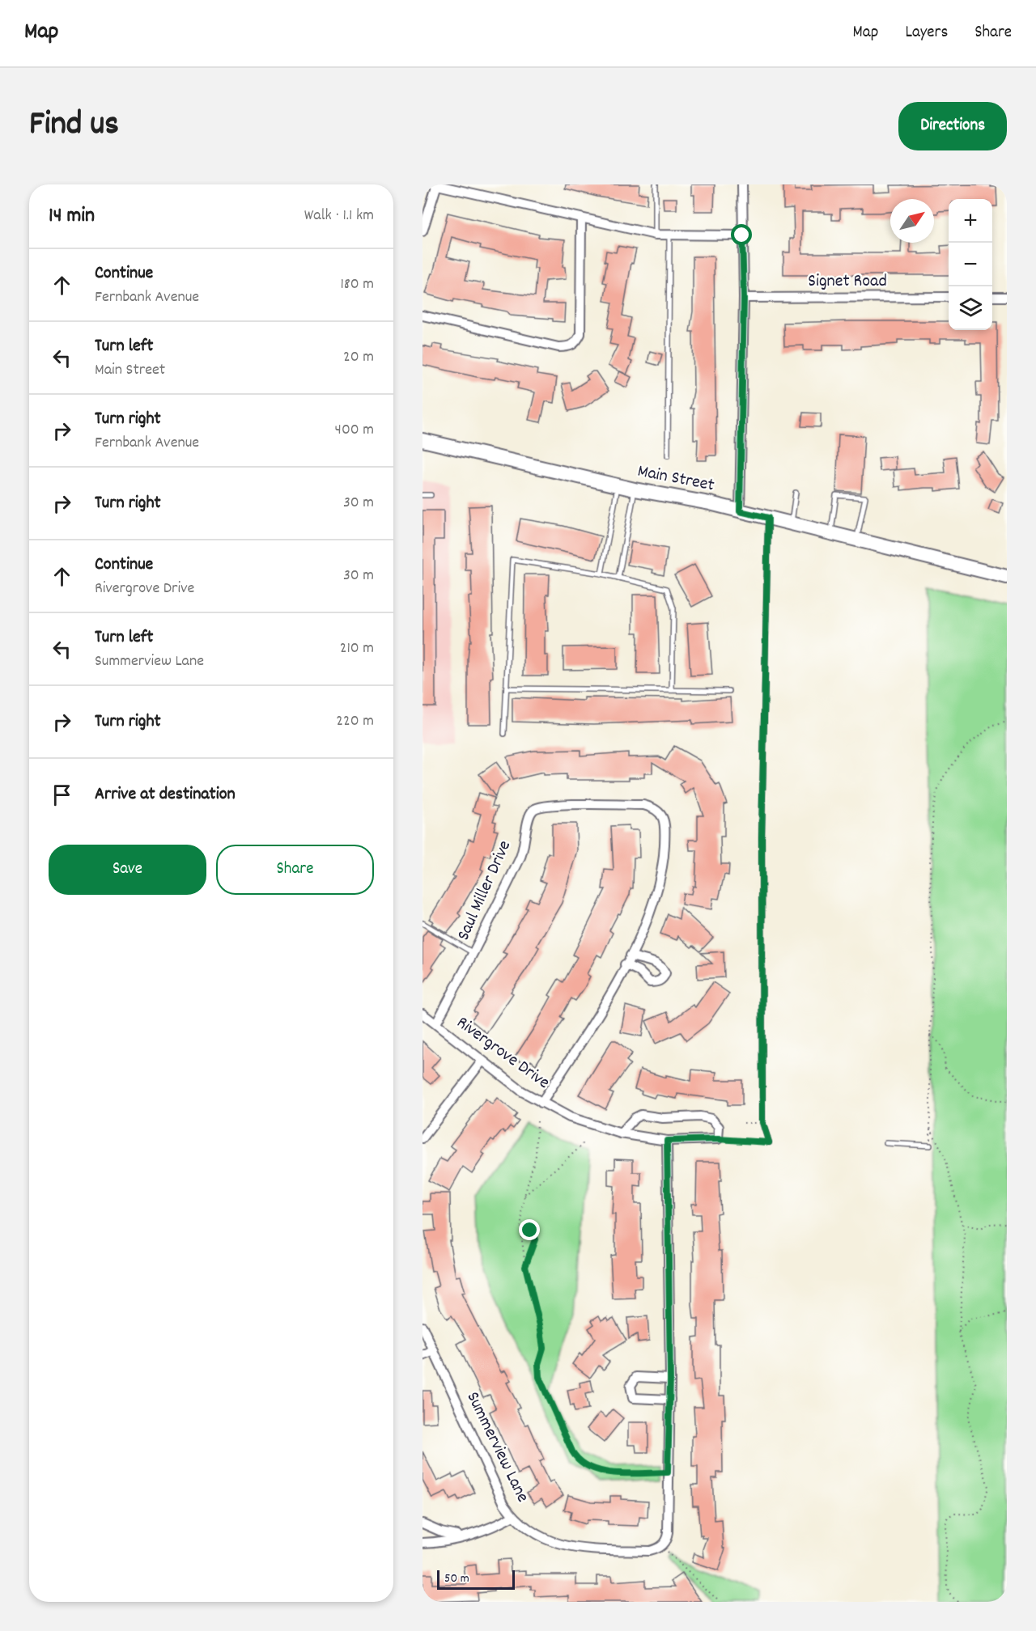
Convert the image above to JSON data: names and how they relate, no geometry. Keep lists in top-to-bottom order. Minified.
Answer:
{"streets":{"main road":["Main Street"],"street":["Signet Road","Saul Miller Drive","Rivergrove Drive","Summerview Lane"]},"crossings":[["Saul Miller Drive","Rivergrove Drive"]],"scale_bar":"50 m","north":"top right","page":{"header":"Map","nav":["Map","Layers","Share"],"title":"Find us","buttons":["Directions",["Save","Share"]],"heading":["14 min","Walk · 1.1 km"],"map_buttons":["+","−"],"list":[["Continue","Fernbank Avenue","180 m"],["Turn left","Main Street","20 m"],["Turn right","Fernbank Avenue","400 m"],["Turn right","30 m"],["Continue","Rivergrove Drive","30 m"],["Turn left","Summerview Lane","210 m"],["Turn right","220 m"],"Arrive at destination"],"scale":"50 m"}}
